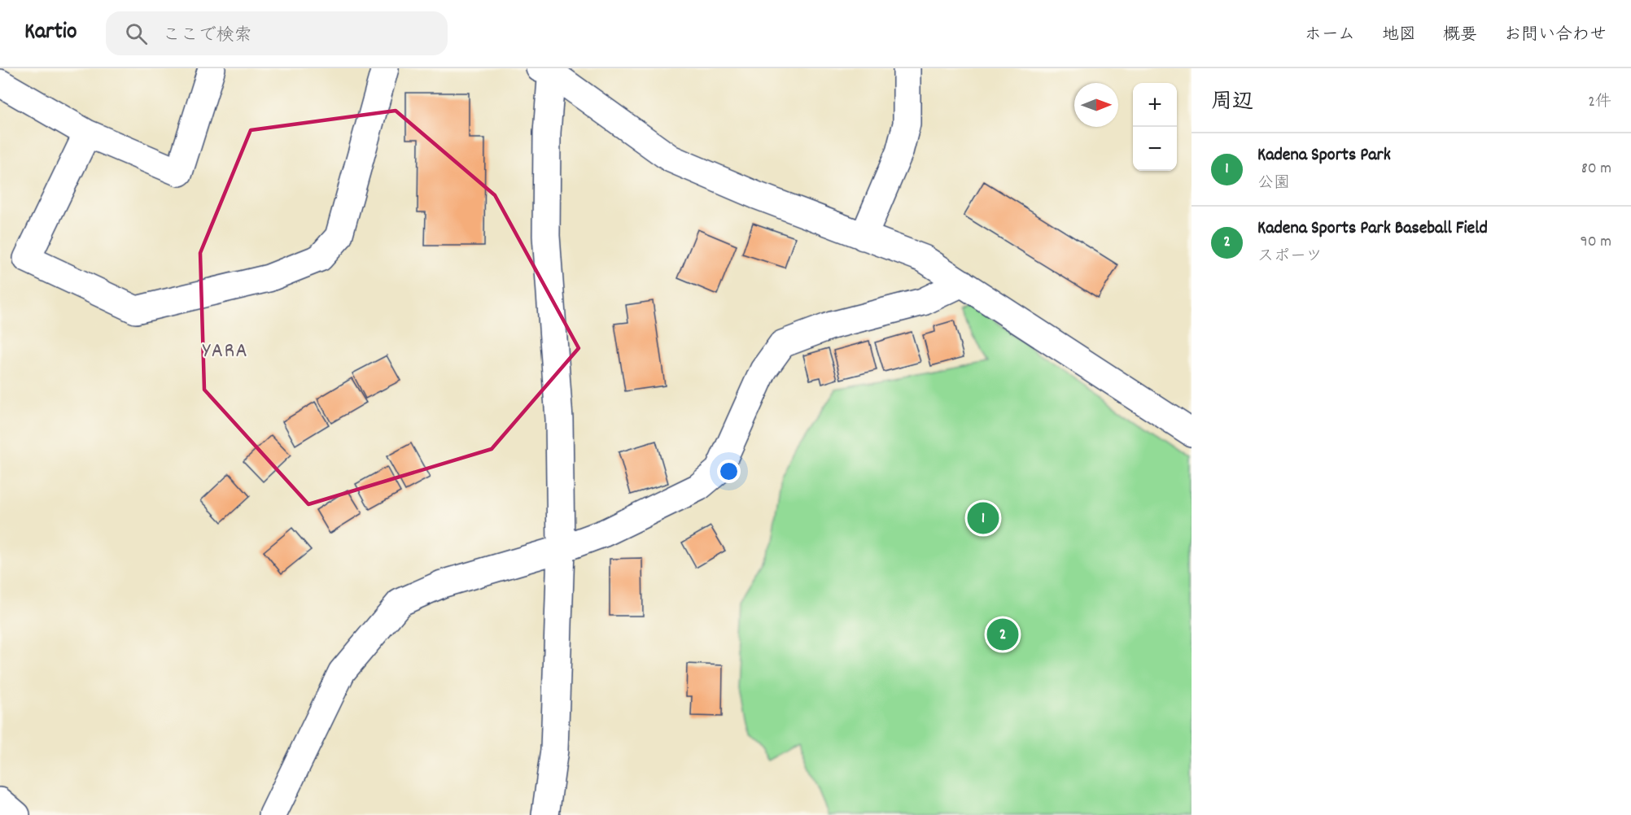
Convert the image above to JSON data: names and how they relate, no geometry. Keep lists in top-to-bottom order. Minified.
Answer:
{"districts":["YARA"],"north":"right","page":{"header":"Kartio","search":"ここで検索","nav":["ホーム","地図","概要","お問い合わせ"],"heading":["周辺","2件"],"map_buttons":["+","−"],"list":[{"mark":"1","name":"Kadena Sports Park","note":"公園","value":"80 m"},{"mark":"2","name":"Kadena Sports Park Baseball Field","note":"スポーツ","value":"90 m"}],"pins":["1","2"]}}
